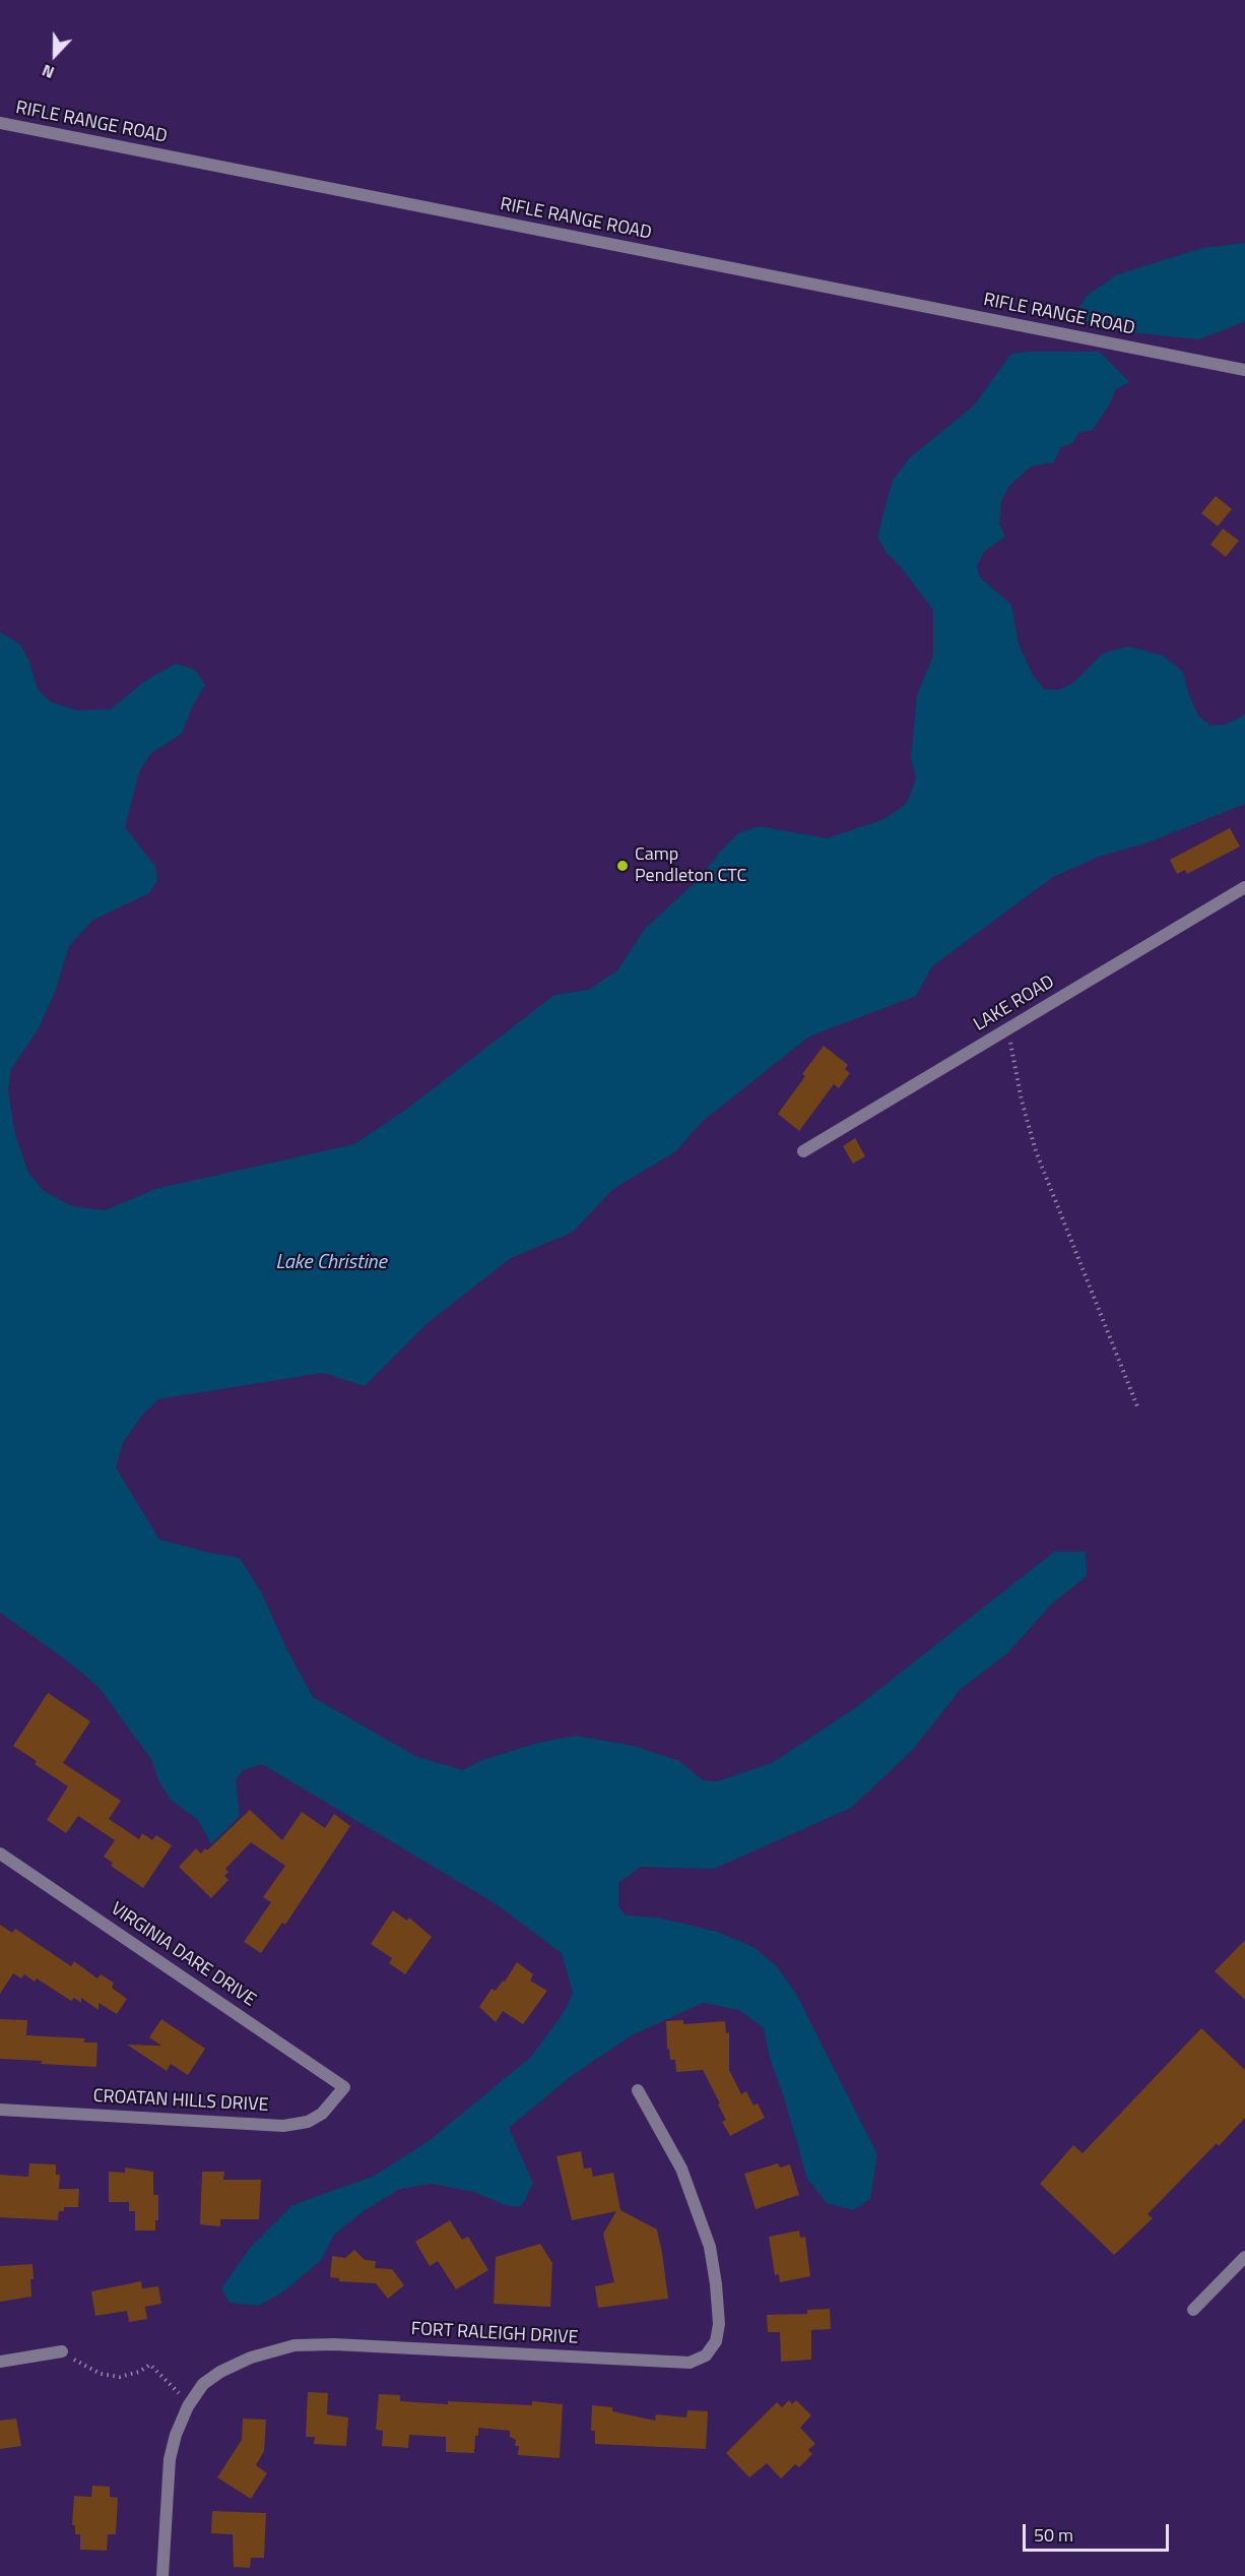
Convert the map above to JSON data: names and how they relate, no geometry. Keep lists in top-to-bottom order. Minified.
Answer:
{"streets":{"street":["RIFLE RANGE ROAD","LAKE ROAD","VIRGINIA DARE DRIVE","CROATAN HILLS DRIVE","FORT RALEIGH DRIVE"]},"crossings":[["VIRGINIA DARE DRIVE","CROATAN HILLS DRIVE"]],"water":["Lake Christine"],"places":["Camp Pendleton CTC"],"scale_bar":"50 m","north":"bottom"}
